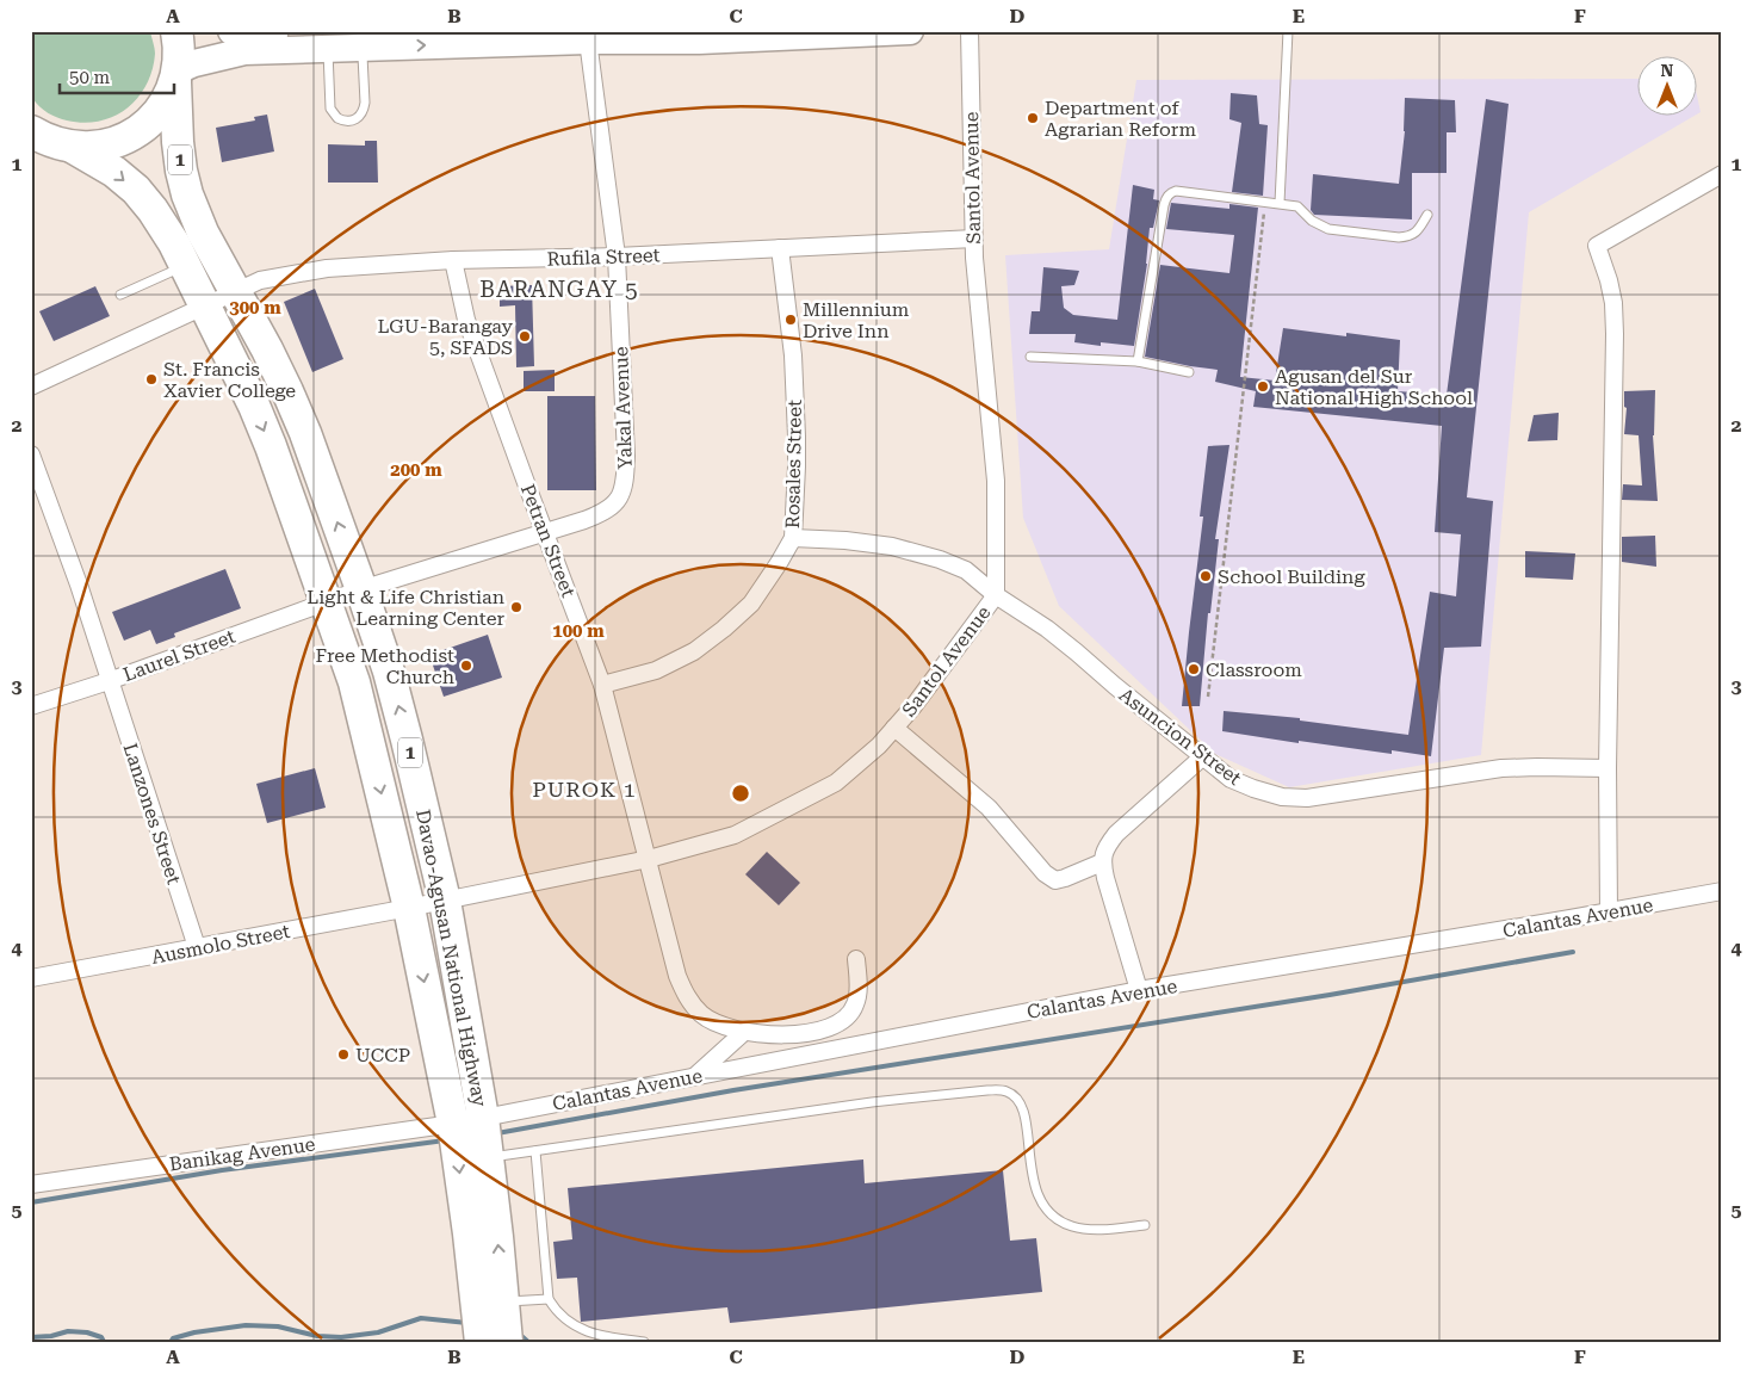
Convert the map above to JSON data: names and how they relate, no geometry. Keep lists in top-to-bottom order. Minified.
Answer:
{"streets":{"highway":["1","Davao-Agusan National Highway"],"street":["Santol Avenue","Rufila Street","Yakal Avenue","Rosales Street","Petran Street","Laurel Street","Asuncion Street","Lanzones Street","Calantas Avenue","Ausmolo Street","Banikag Avenue"]},"crossings":[["1","Davao-Agusan National Highway"],["Santol Avenue","Rufila Street"],["Santol Avenue","Petran Street"],["Santol Avenue","Asuncion Street"],["Santol Avenue","Ausmolo Street"],["Santol Avenue","Davao-Agusan National Highway"],["Rufila Street","Yakal Avenue"],["Rufila Street","Rosales Street"],["Rufila Street","Petran Street"],["Rufila Street","Davao-Agusan National Highway"],["Yakal Avenue","Petran Street"],["Yakal Avenue","Laurel Street"],["Yakal Avenue","Davao-Agusan National Highway"],["Rosales Street","Petran Street"],["Rosales Street","Asuncion Street"],["Laurel Street","Lanzones Street"],["Laurel Street","Davao-Agusan National Highway"],["Lanzones Street","Ausmolo Street"],["Calantas Avenue","Davao-Agusan National Highway"],["Calantas Avenue","Banikag Avenue"],["Ausmolo Street","Davao-Agusan National Highway"],["Davao-Agusan National Highway","Banikag Avenue"]],"districts":["BARANGAY 5","PUROK 1"],"places":["Department of Agrarian Reform","Millennium Drive Inn","LGU-Barangay 5, SFADS","St. Francis Xavier College","Agusan del Sur National High School","School Building","Light & Life Christian Learning Center","Free Methodist Church","Classroom","UCCP"],"scale_bar":"50 m","north":"top","grid":{"columns":["A","B","C","D","E","F"],"rows":["1","2","3","4","5"]},"rings":["300 m","200 m","100 m"]}
